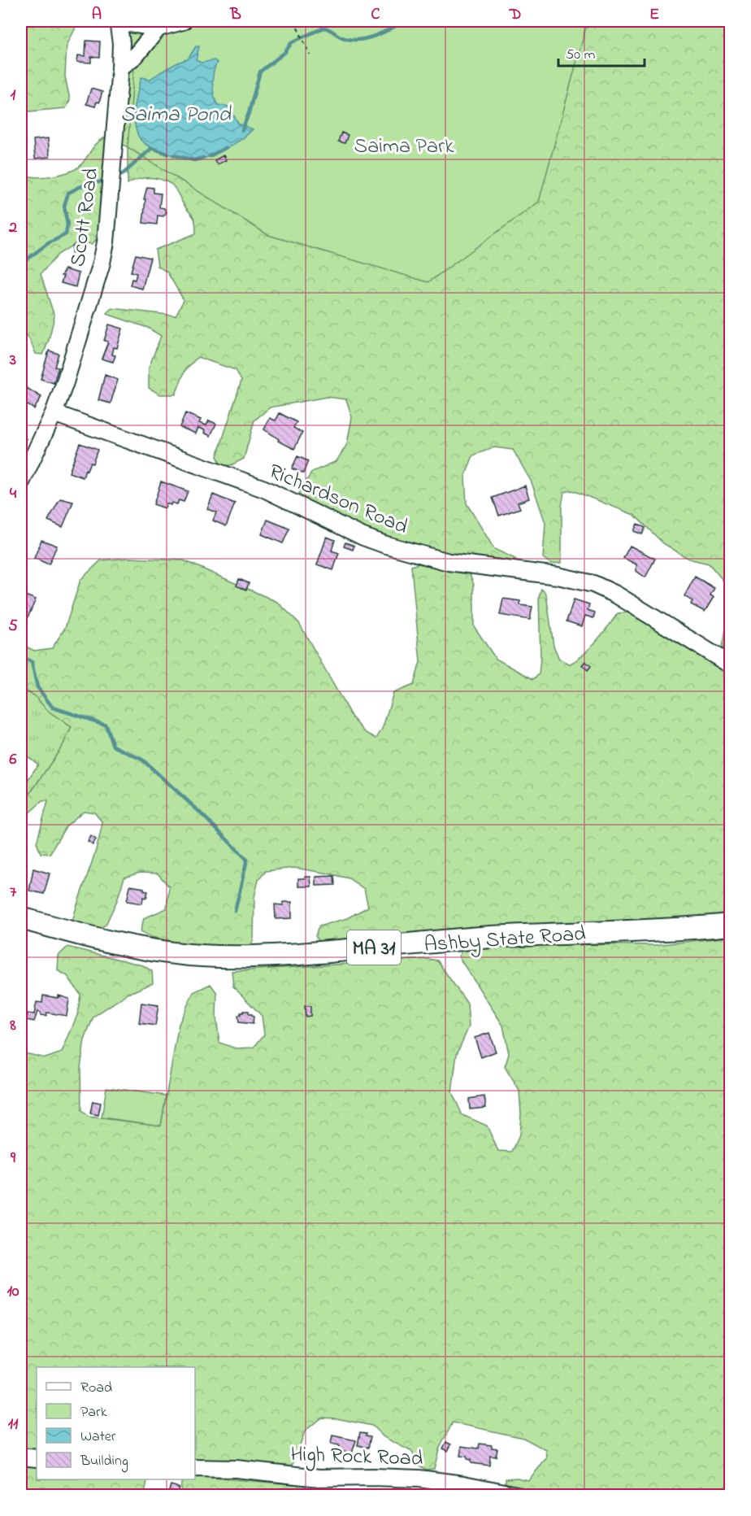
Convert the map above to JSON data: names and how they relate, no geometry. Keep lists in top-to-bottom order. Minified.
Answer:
{"streets":{"main road":["Ashby State Road","MA 31"],"street":["Scott Road","Richardson Road","High Rock Road"]},"crossings":[["Scott Road","Richardson Road"]],"water":["Saima Pond"],"parks":["Saima Park"],"legend":["Road","Park","Water","Building"],"scale_bar":"50 m","grid":{"columns":["A","B","C","D","E"],"rows":["1","2","3","4","5","6","7","8","9","10","11"]}}
